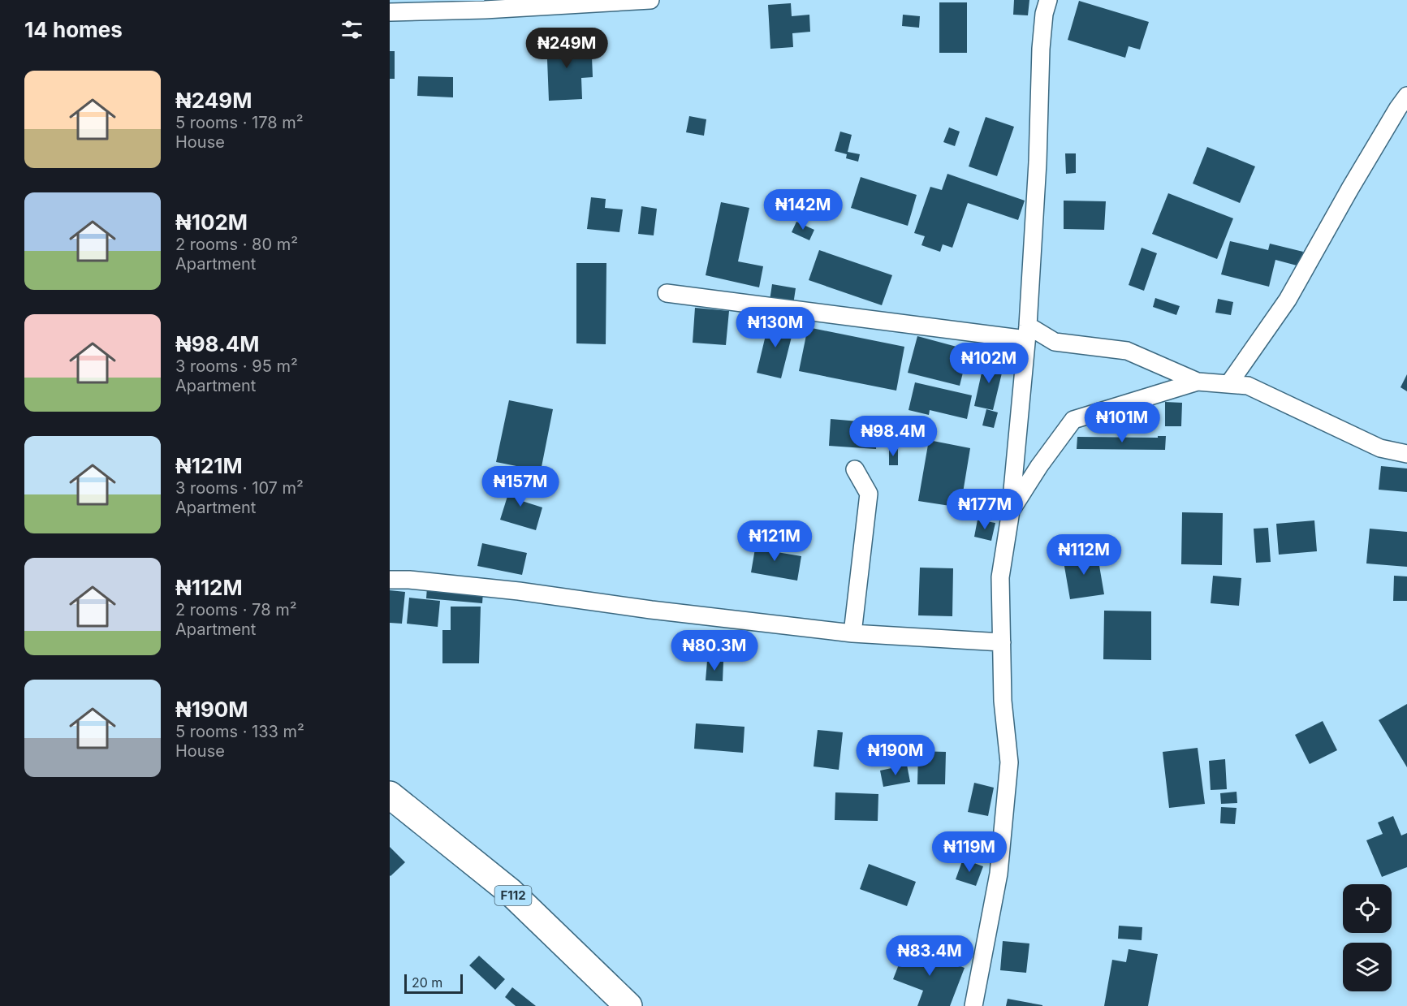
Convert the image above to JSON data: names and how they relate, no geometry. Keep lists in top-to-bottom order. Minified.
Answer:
{"streets":{"main road":["F112"]},"scale_bar":"20 m","page":{"heading":"14 homes","price":["₦249M","₦142M","₦130M","₦102M","₦101M","₦98.4M","₦157M","₦177M","₦121M","₦112M","₦80.3M","₦190M","₦119M","₦83.4M"],"list":[{"name":"₦249M","note":"5 rooms · 178 m² · House"},{"name":"₦102M","note":"2 rooms · 80 m² · Apartment"},{"name":"₦98.4M","note":"3 rooms · 95 m² · Apartment"},{"name":"₦121M","note":"3 rooms · 107 m² · Apartment"},{"name":"₦112M","note":"2 rooms · 78 m² · Apartment"},{"name":"₦190M","note":"5 rooms · 133 m² · House"}],"scale":"20 m"}}
